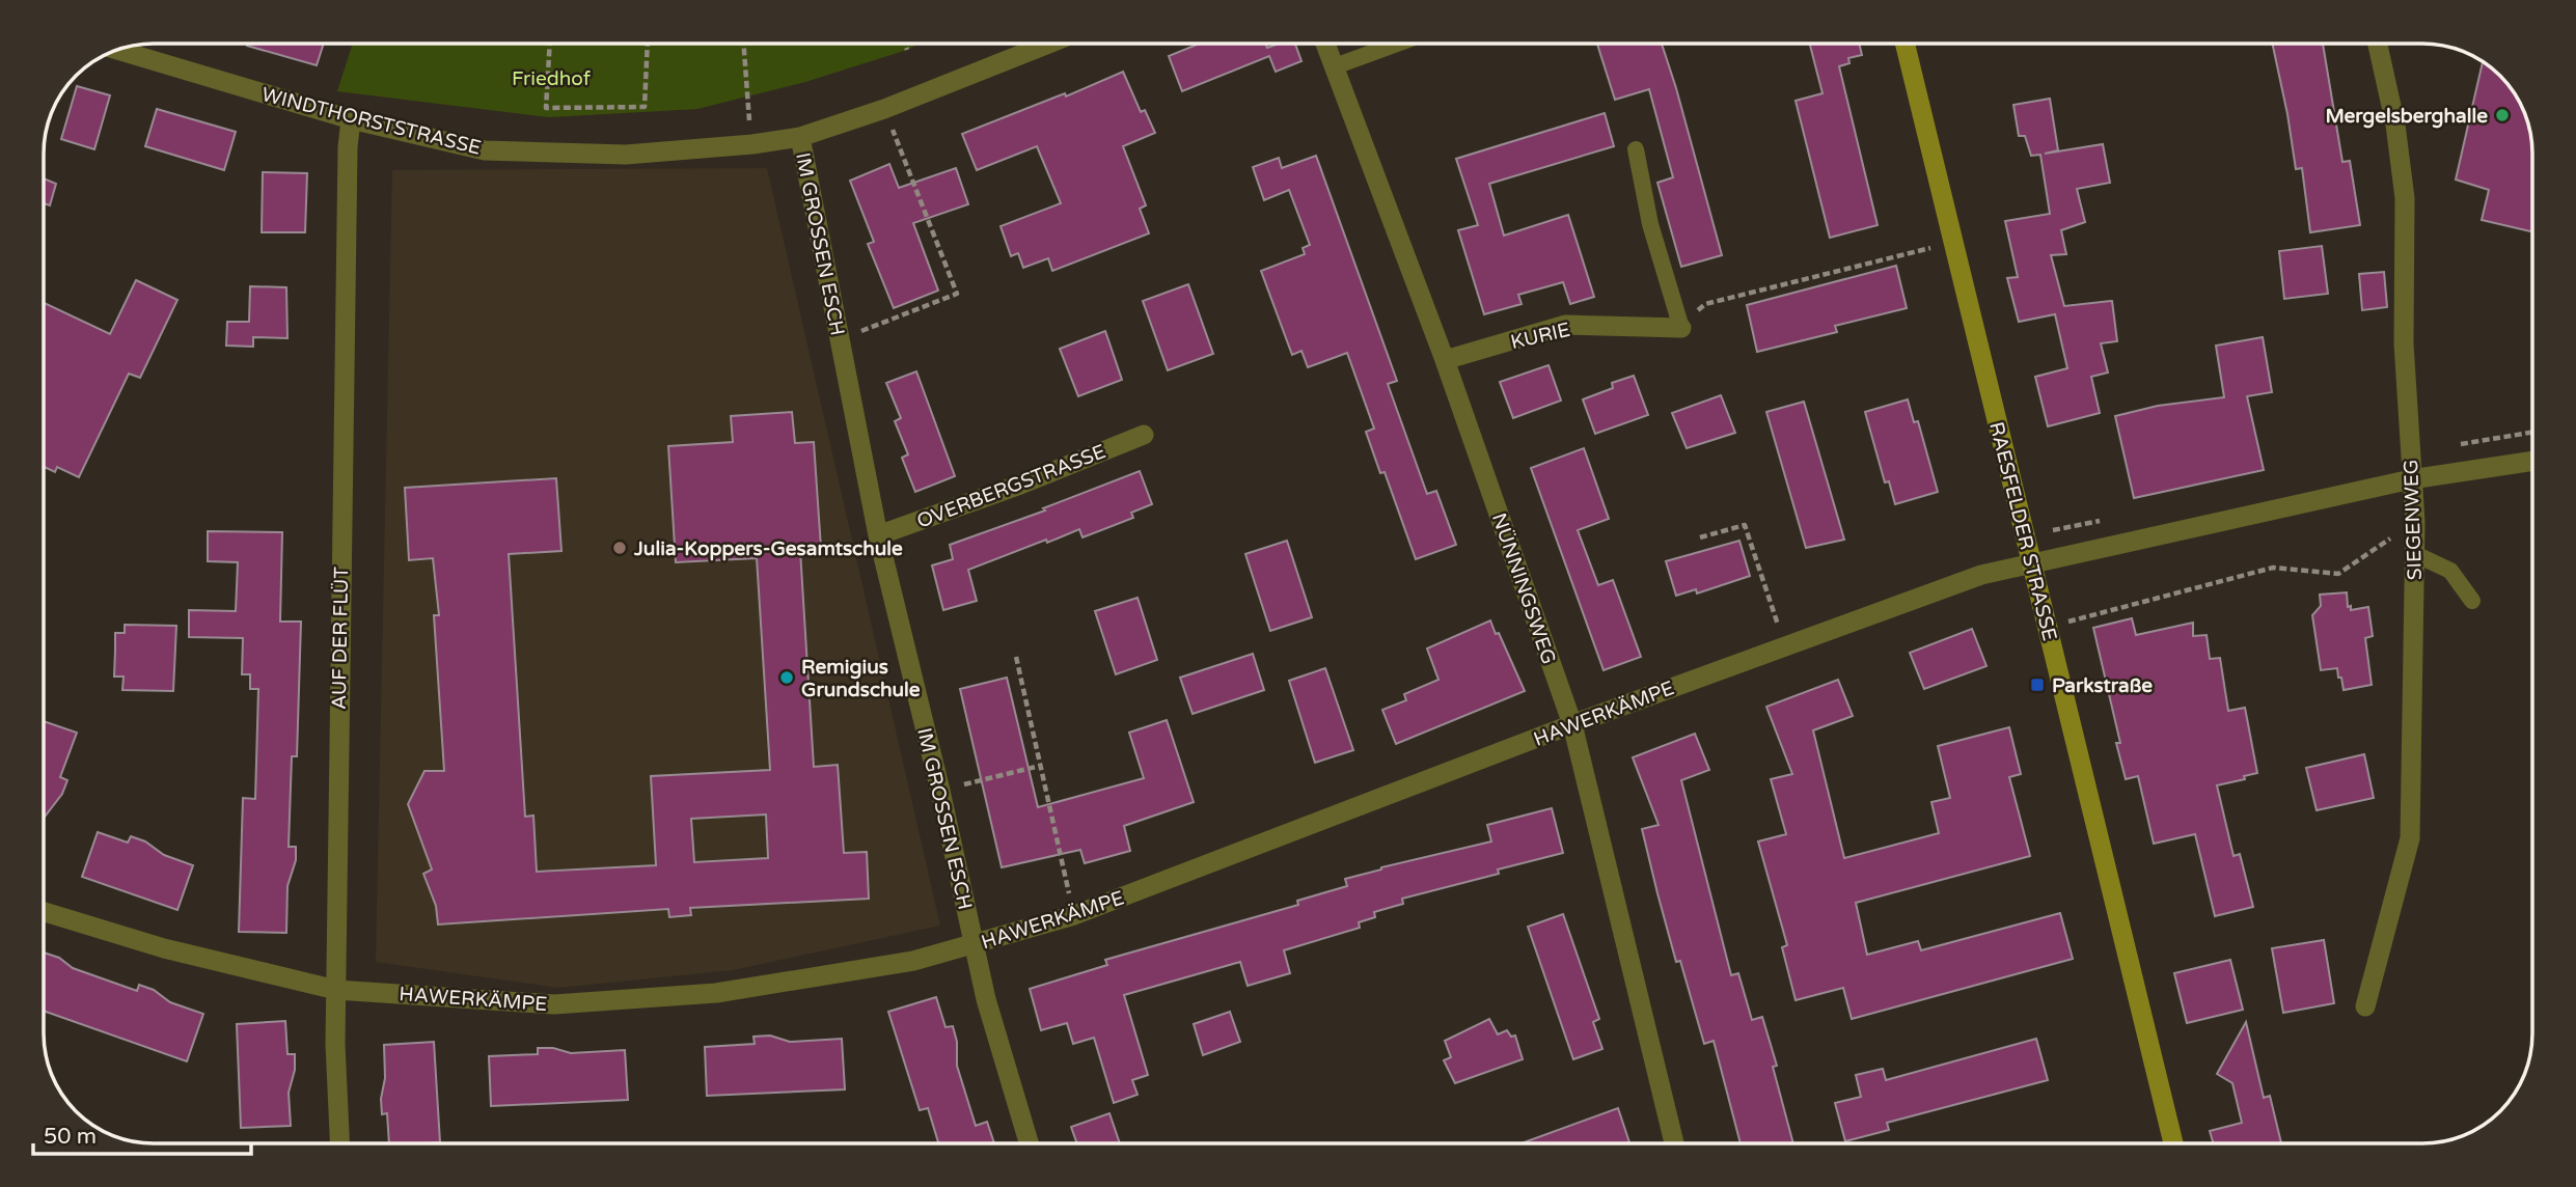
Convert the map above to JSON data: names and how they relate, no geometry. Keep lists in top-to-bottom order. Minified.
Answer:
{"streets":{"main road":["RAESFELDER STRASSE"],"street":["WINDTHORSTSTRASSE","IM GROSSEN ESCH","KURIE","OVERBERGSTRASSE","SIEGENWEG","NÜNNINGSWEG","AUF DER FLÜT","HAWERKÄMPE"]},"crossings":[["WINDTHORSTSTRASSE","IM GROSSEN ESCH"],["WINDTHORSTSTRASSE","AUF DER FLÜT"],["IM GROSSEN ESCH","OVERBERGSTRASSE"],["IM GROSSEN ESCH","HAWERKÄMPE"],["KURIE","NÜNNINGSWEG"],["RAESFELDER STRASSE","HAWERKÄMPE"],["NÜNNINGSWEG","HAWERKÄMPE"],["AUF DER FLÜT","HAWERKÄMPE"]],"parks":["Friedhof"],"places":{"other":["Mergelsberghalle","Julia-Koppers-Gesamtschule","Remigius Grundschule"],"transit":["Parkstraße"]},"scale_bar":"50 m"}
